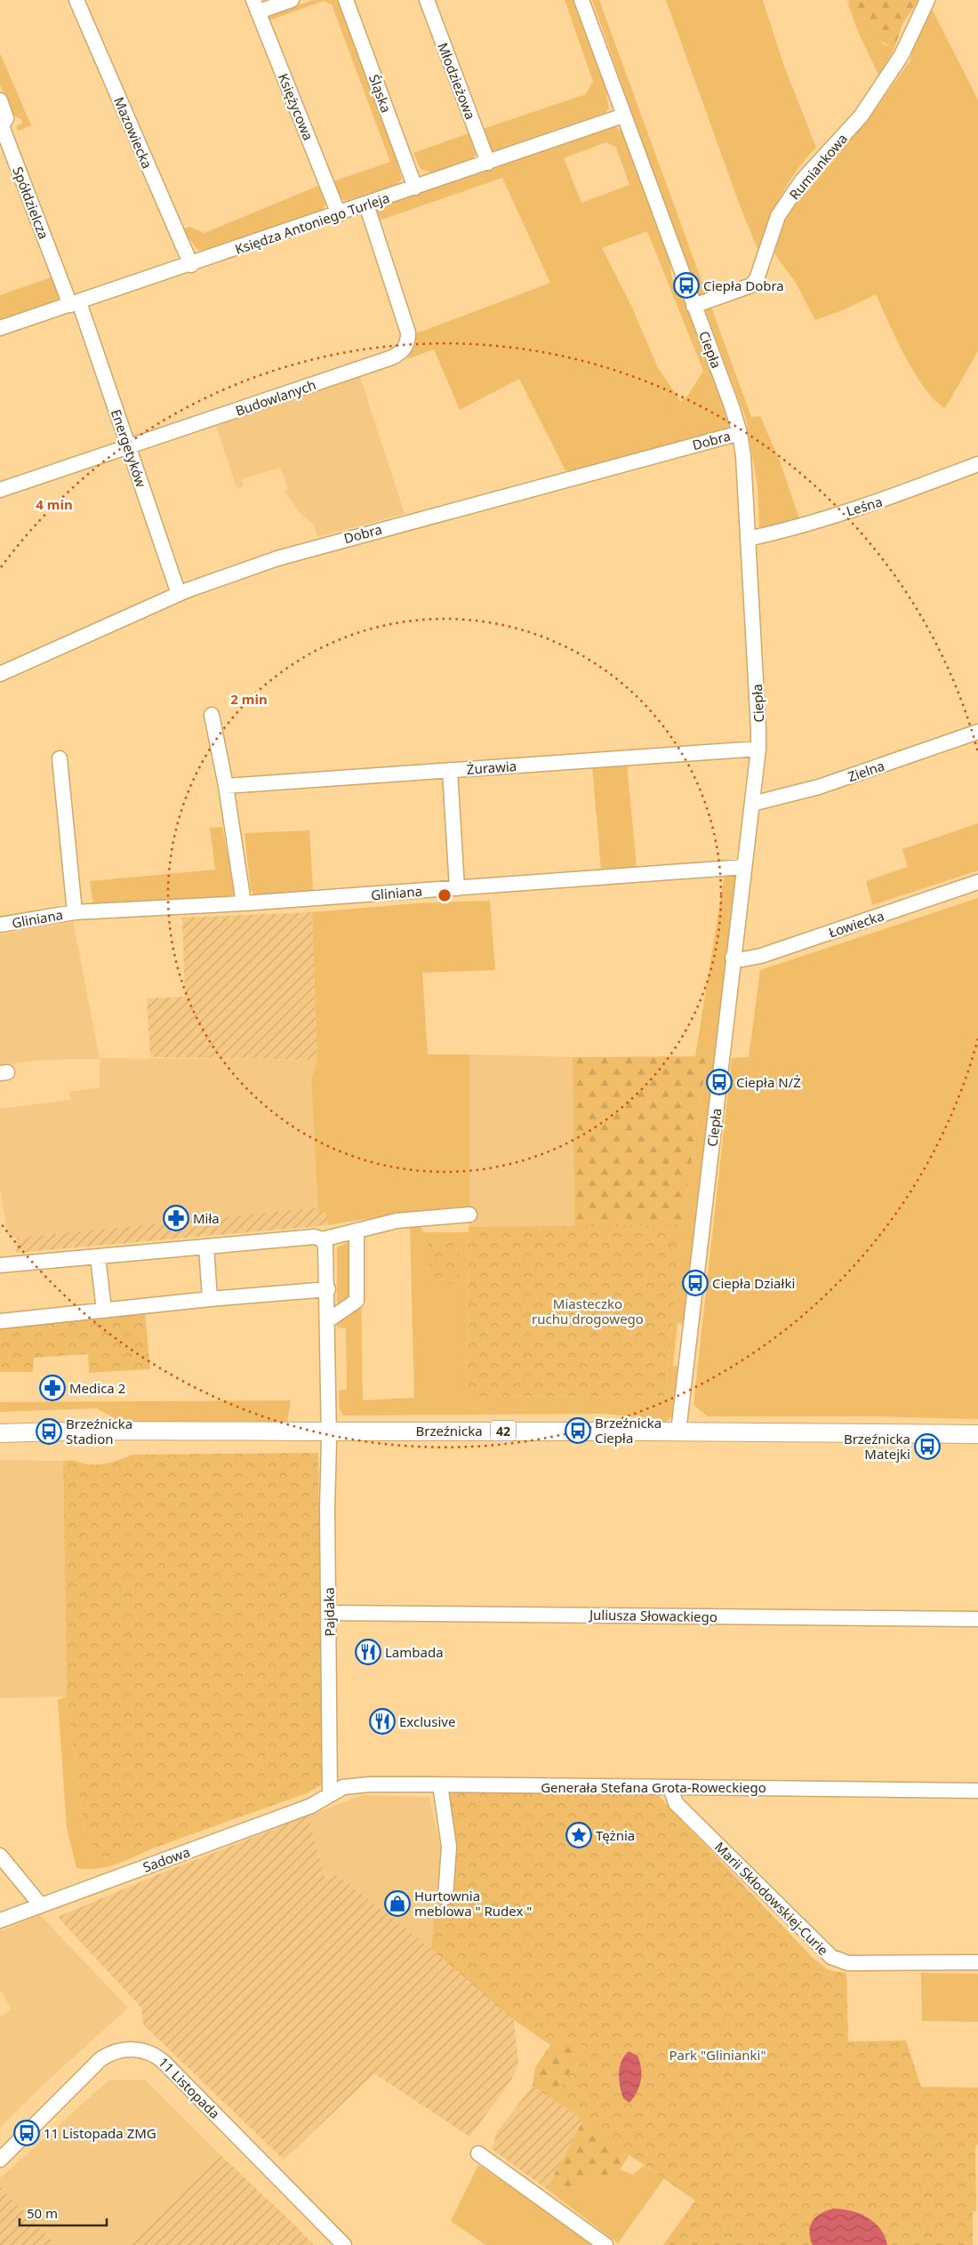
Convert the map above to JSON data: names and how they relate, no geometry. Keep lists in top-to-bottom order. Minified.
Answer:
{"streets":{"main road":["Brzeźnicka","42"],"street":["Młodzieżowa","Śląska","Księżycowa","Mazowiecka","Rumiankowa","Spółdzielcza","Księdza Antoniego Turleja","Ciepła","Budowlanych","Dobra","Energetyków","Leśna","Żurawia","Zielna","Gliniana","Łowiecka","Pajdaka","Juliusza Słowackiego","Generała Stefana Grota-Roweckiego","Sadowa","Marii Skłodowskiej-Curie","11 Listopada"]},"crossings":[["Młodzieżowa","Księdza Antoniego Turleja"],["Śląska","Księdza Antoniego Turleja"],["Księżycowa","Księdza Antoniego Turleja"],["Mazowiecka","Księdza Antoniego Turleja"],["Rumiankowa","Ciepła"],["Spółdzielcza","Księdza Antoniego Turleja"],["Spółdzielcza","Energetyków"],["Księdza Antoniego Turleja","Ciepła"],["Księdza Antoniego Turleja","Budowlanych"],["Księdza Antoniego Turleja","Energetyków"],["Ciepła","Dobra"],["Ciepła","Leśna"],["Ciepła","Żurawia"],["Ciepła","Zielna"],["Ciepła","Gliniana"],["Ciepła","Łowiecka"],["Ciepła","Brzeźnicka"],["Budowlanych","Energetyków"],["Dobra","Energetyków"],["Brzeźnicka","Pajdaka"],["Pajdaka","Juliusza Słowackiego"],["Pajdaka","Generała Stefana Grota-Roweckiego"],["Pajdaka","Sadowa"],["Generała Stefana Grota-Roweckiego","Sadowa"],["Generała Stefana Grota-Roweckiego","Marii Skłodowskiej-Curie"]],"parks":["Miasteczko ruchu drogowego","Park \"Glinianki\""],"places":{"bus stop":["Ciepła Dobra","Ciepła N/Ż","Ciepła Działki","Brzeźnicka Ciepła","Brzeźnicka Stadion","Brzeźnicka Matejki","11 Listopada ZMG"],"pharmacy":["Miła","Medica 2"],"restaurant":["Lambada","Exclusive"],"place":["Tężnia"],"shop":["Hurtownia meblowa \" Rudex \""]},"scale_bar":"50 m","rings":["4 min","2 min"]}
